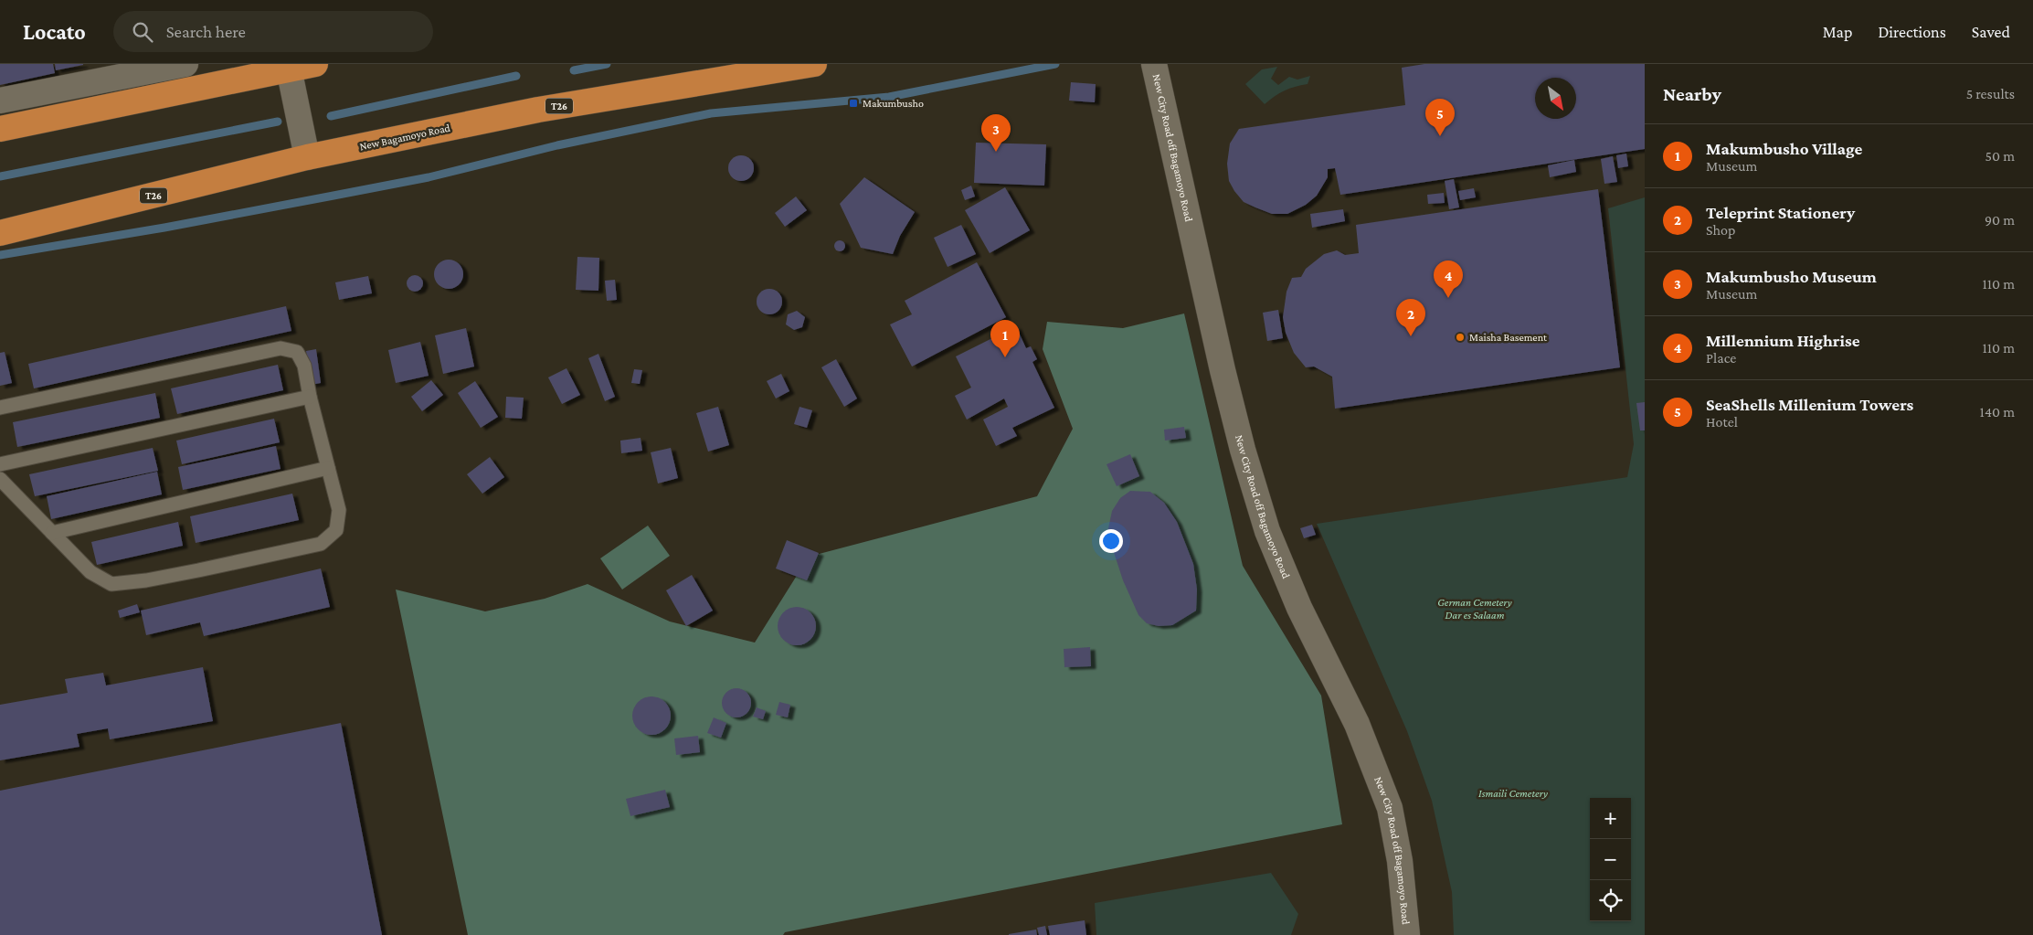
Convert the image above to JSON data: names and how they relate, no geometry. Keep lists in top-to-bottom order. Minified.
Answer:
{"streets":{"highway":["T26","New Bagamoyo Road"],"street":["New City Road off Bagamoyo Road"]},"parks":["German Cemetery Dar es Salaam","Ismaili Cemetery"],"places":{"transit":["Makumbusho"],"other":["Maisha Basement"]},"north":"bottom right","page":{"header":"Locato","search":"Search here","nav":["Map","Directions","Saved"],"heading":["Nearby","5 results"],"pins":["5","3","4","2","1"],"list":[{"mark":"1","name":"Makumbusho Village","note":"Museum","value":"50 m"},{"mark":"2","name":"Teleprint Stationery","note":"Shop","value":"90 m"},{"mark":"3","name":"Makumbusho Museum","note":"Museum","value":"110 m"},{"mark":"4","name":"Millennium Highrise","note":"Place","value":"110 m"},{"mark":"5","name":"SeaShells Millenium Towers","note":"Hotel","value":"140 m"}],"map_buttons":["+","−"]}}
